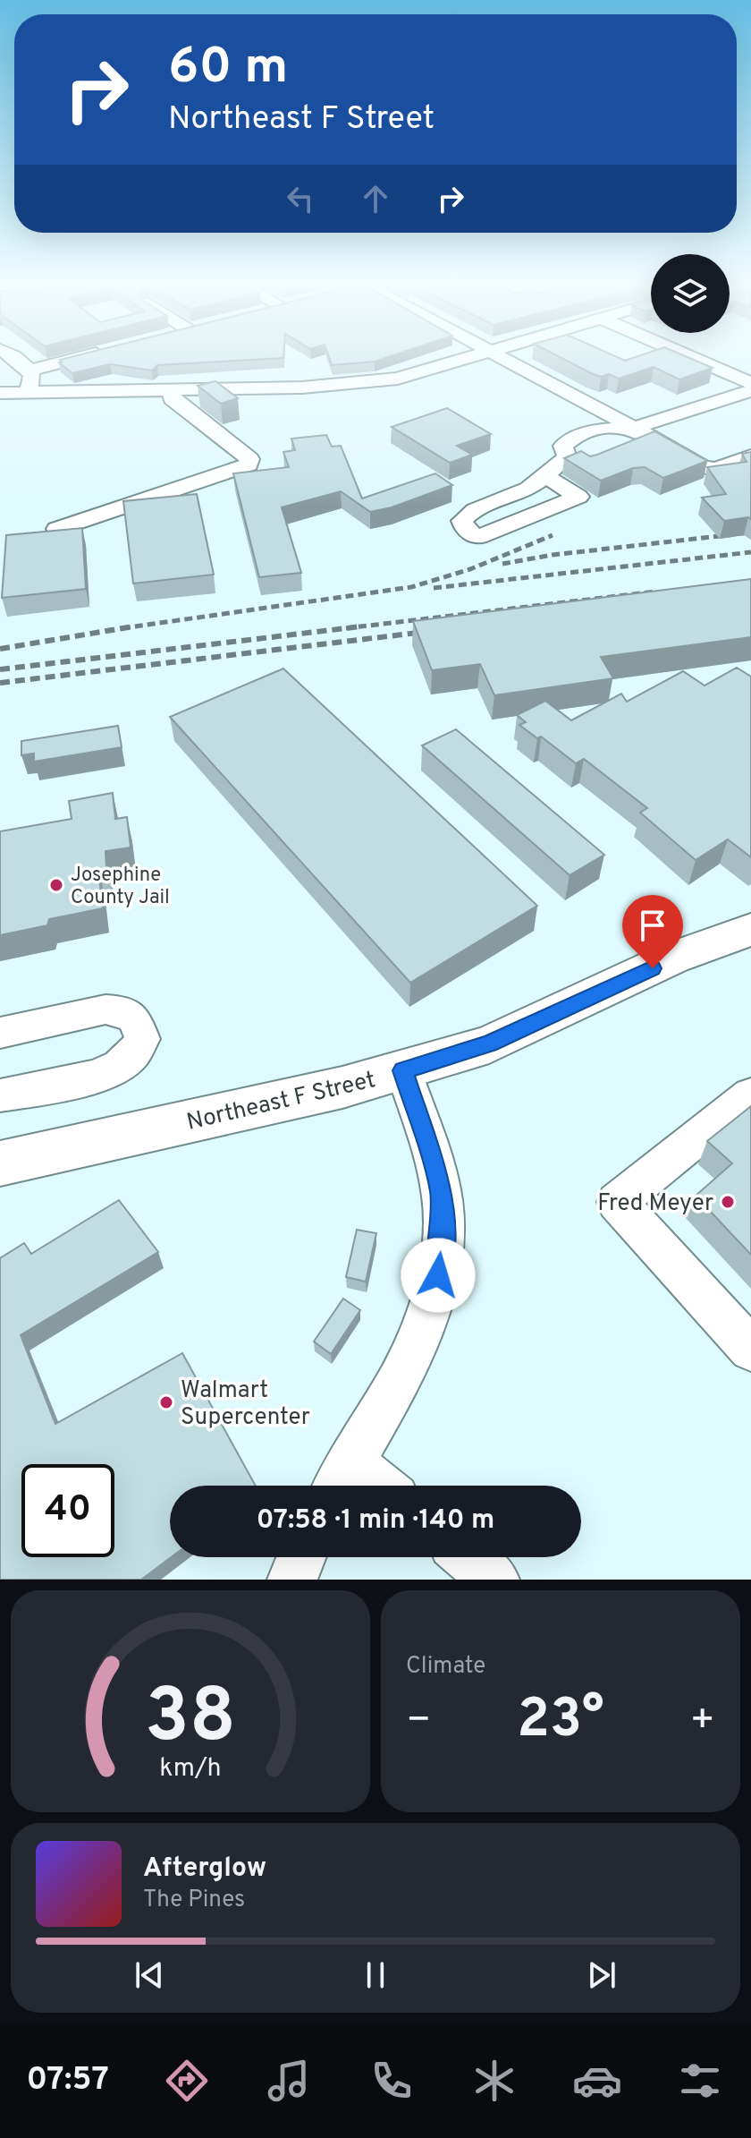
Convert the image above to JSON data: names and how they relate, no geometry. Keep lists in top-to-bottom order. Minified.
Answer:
{"streets":{"main road":["Northeast F Street"]},"places":["Josephine County Jail","Fred Meyer","Walmart Supercenter"],"page":{"turn":["60 m","Northeast F Street"],"limit":"40","trip":"07:58 · 1 min · 140 m","tile":"Climate","heat":["−","23°","+"],"song":["Afterglow","The Pines"],"tabs":"07:57","gauge":["38","km/h"]}}
